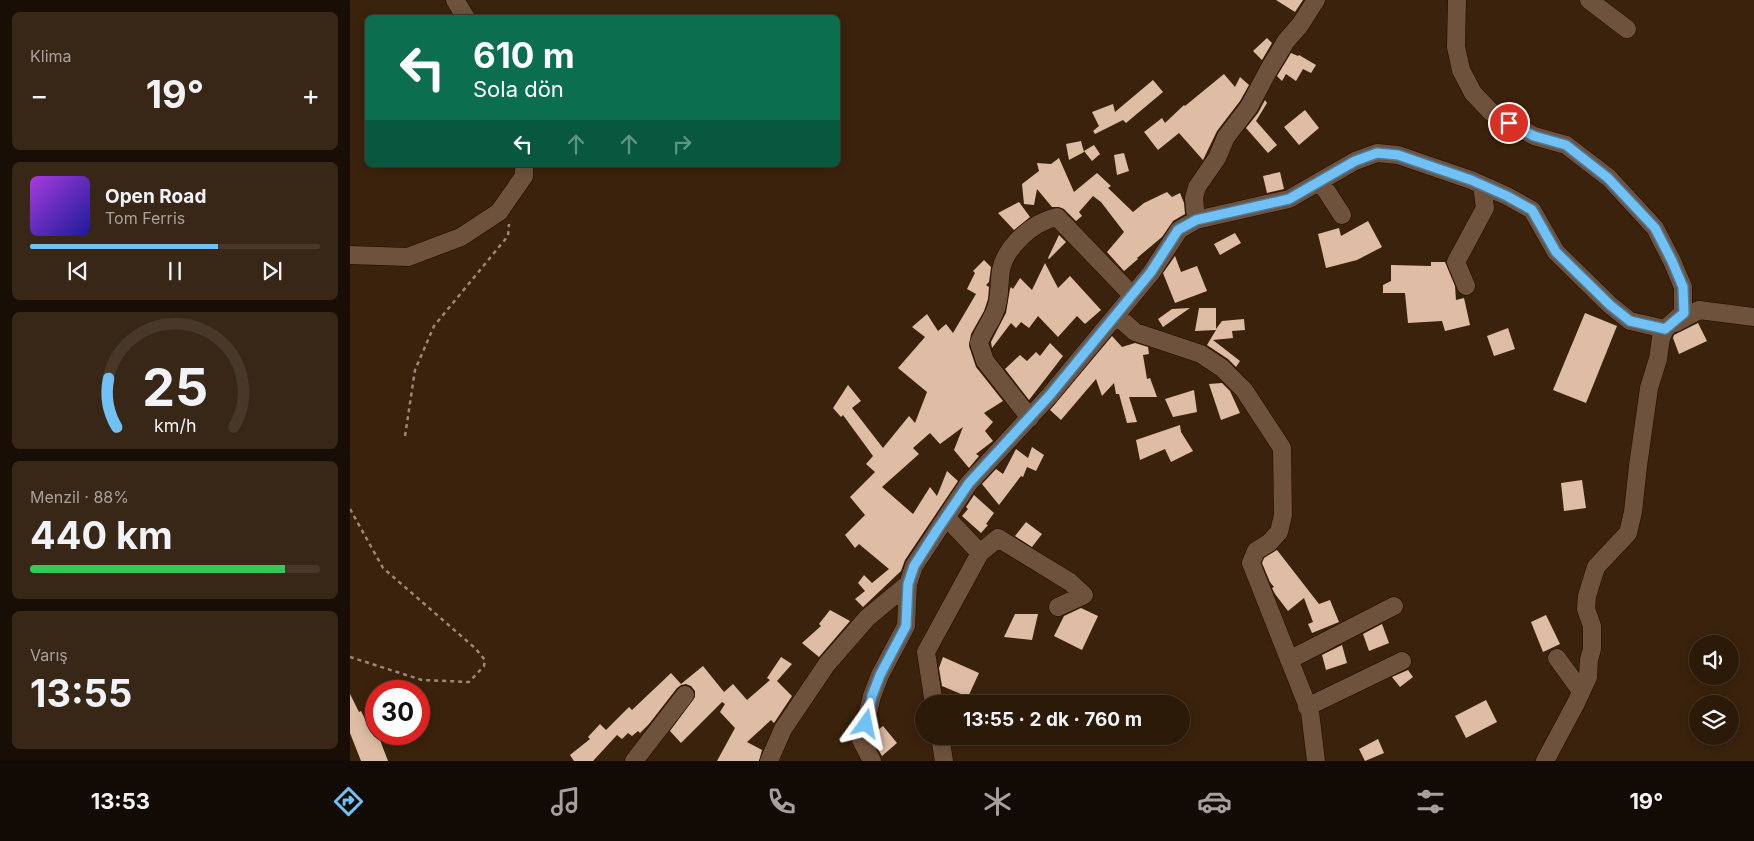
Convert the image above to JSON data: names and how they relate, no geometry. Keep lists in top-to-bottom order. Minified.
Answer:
{"page":{"tile":["Klima",["Menzil · 88%","440 km"],["Varış","13:55"]],"turn":["610 m","Sola dön"],"heat":["−","19°","+"],"song":["Open Road","Tom Ferris"],"limit":"30","trip":"13:55 · 2 dk · 760 m","tabs":["13:53","19°"],"gauge":["25","km/h"]}}
